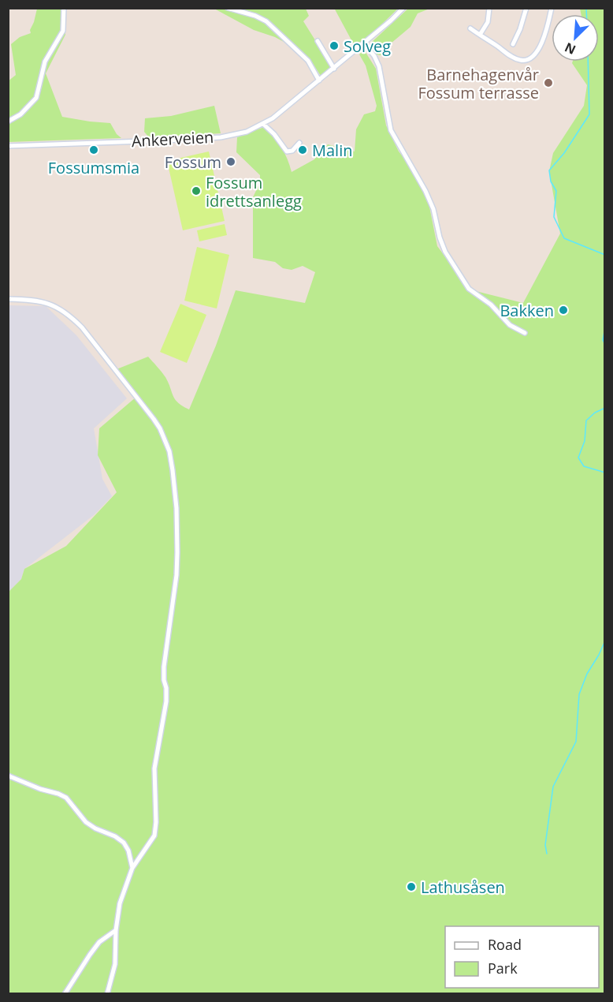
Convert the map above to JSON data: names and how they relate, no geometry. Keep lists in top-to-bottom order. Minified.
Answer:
{"streets":{"street":["Ankerveien"]},"places":["Solveg","Barnehagenvår Fossum terrasse","Fossumsmia","Malin","Fossum","Fossum idrettsanlegg","Bakken","Lathusåsen"],"legend":["Road","Park"],"north":"bottom left"}
